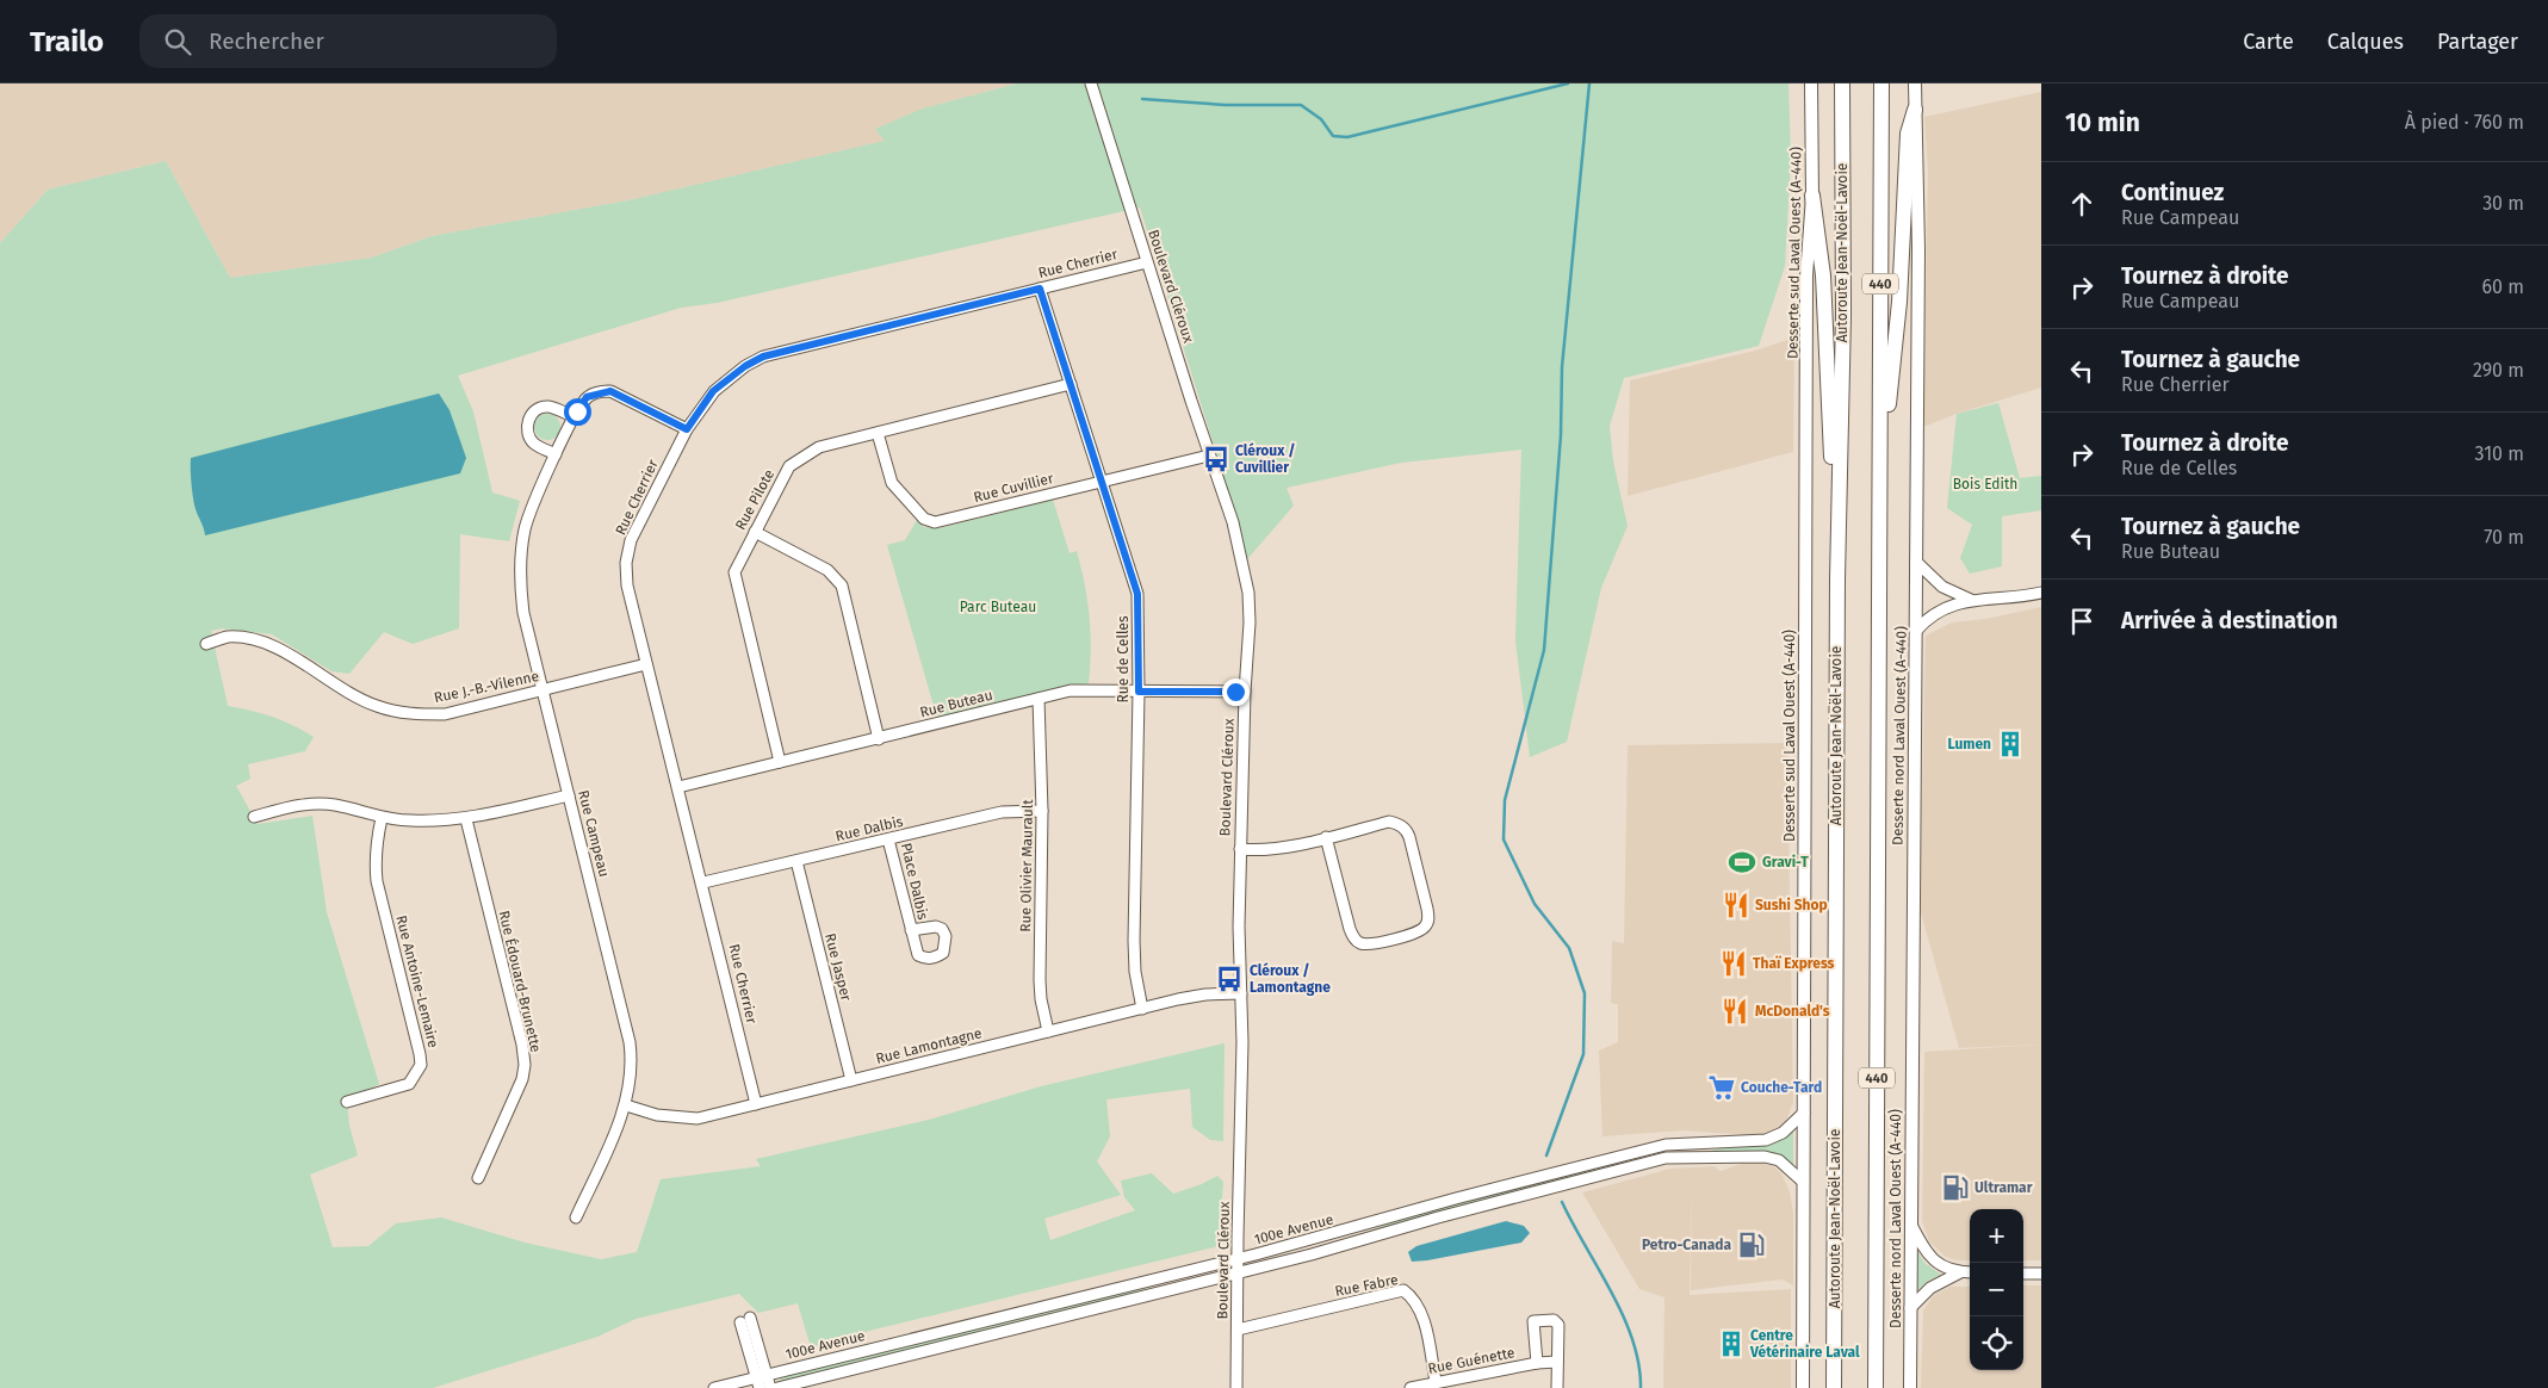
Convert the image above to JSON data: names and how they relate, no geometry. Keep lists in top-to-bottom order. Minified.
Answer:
{"streets":{"highway":["Autoroute Jean-Noël-Lavoie","440"],"main road":["Desserte sud Laval Ouest (A-440)","Desserte nord Laval Ouest (A-440)"],"street":["Rue Cherrier","Boulevard Cléroux","Rue Cuvillier","Rue Pilote","Rue de Celles","Rue J.-B.-Vilenne","Rue Buteau","Rue Dalbis","Rue Campeau","Rue Olivier Maurault","Place Dalbis","Rue Jasper","Rue Antoine-Lemaire","Rue Édouard-Brunette","Rue Lamontagne","100e Avenue","Rue Fabre","Rue Guénette"]},"crossings":[["Desserte sud Laval Ouest (A-440)","100e Avenue"],["Rue Cherrier","Boulevard Cléroux"],["Rue Cherrier","Rue de Celles"],["Rue Cherrier","Rue J.-B.-Vilenne"],["Rue Cherrier","Rue Buteau"],["Rue Cherrier","Rue Dalbis"],["Rue Cherrier","Rue Campeau"],["Rue Cherrier","Rue Lamontagne"],["Boulevard Cléroux","Rue Cuvillier"],["Boulevard Cléroux","Rue Buteau"],["Boulevard Cléroux","Rue Lamontagne"],["Boulevard Cléroux","100e Avenue"],["Boulevard Cléroux","Rue Fabre"],["Rue Cuvillier","Rue Pilote"],["Rue Cuvillier","Rue de Celles"],["Rue Pilote","Rue de Celles"],["Rue Pilote","Rue Buteau"],["Rue de Celles","Rue Buteau"],["Rue de Celles","Rue Lamontagne"],["Rue J.-B.-Vilenne","Rue Campeau"],["Rue Buteau","Rue Olivier Maurault"],["Rue Dalbis","Rue Olivier Maurault"],["Rue Dalbis","Place Dalbis"],["Rue Dalbis","Rue Jasper"],["Rue Campeau","Rue Lamontagne"],["Rue Olivier Maurault","Rue Lamontagne"],["Rue Jasper","Rue Lamontagne"],["Rue Fabre","Rue Guénette"]],"parks":["Bois Edith","Parc Buteau"],"places":{"bus stop":["Cléroux / Cuvillier","Cléroux / Lamontagne"],"building":["Lumen","Centre Vétérinaire Laval"],"sports":["Gravi-T"],"restaurant":["Sushi Shop","Thaï Express","McDonald's"],"supermarket":["Couche-Tard"],"fuel station":["Ultramar","Petro-Canada"]},"page":{"header":"Trailo","search":"Rechercher","nav":["Carte","Calques","Partager"],"heading":["10 min","À pied · 760 m"],"list":[["Continuez","Rue Campeau","30 m"],["Tournez à droite","Rue Campeau","60 m"],["Tournez à gauche","Rue Cherrier","290 m"],["Tournez à droite","Rue de Celles","310 m"],["Tournez à gauche","Rue Buteau","70 m"],"Arrivée à destination"],"map_buttons":["+","−"]}}
